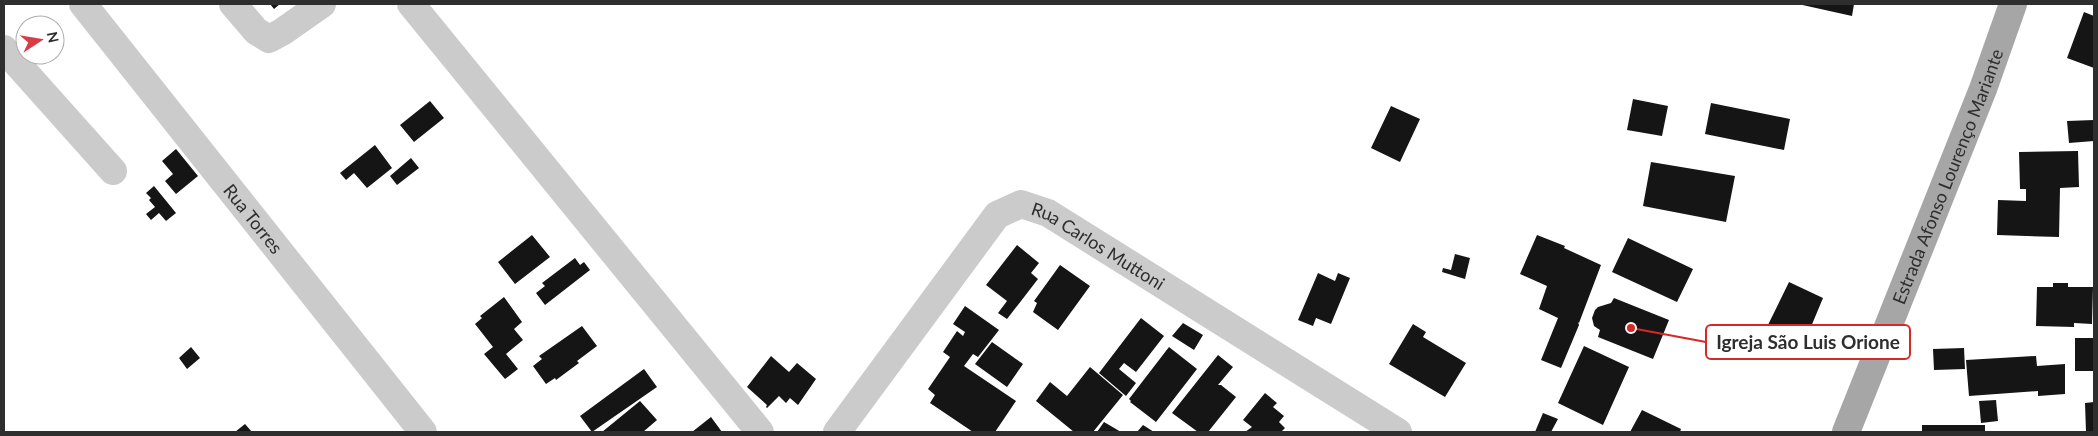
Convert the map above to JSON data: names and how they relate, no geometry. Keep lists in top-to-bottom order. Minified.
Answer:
{"streets":{"main road":["Estrada Afonso Lourenço Mariante"],"street":["Rua Torres","Rua Carlos Muttoni"]},"places":["Igreja São Luis Orione"],"north":"right"}
